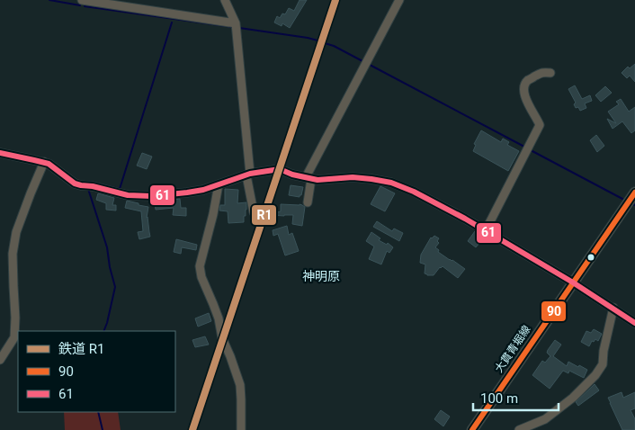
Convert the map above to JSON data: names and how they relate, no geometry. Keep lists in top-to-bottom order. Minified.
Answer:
{"streets":{"main road":["大貫青堀線"]},"districts":["神明原"],"lines":["rail line R1","transit line 61","transit line 90"],"legend":["鉄道 R1","90","61"],"scale_bar":"100 m"}
